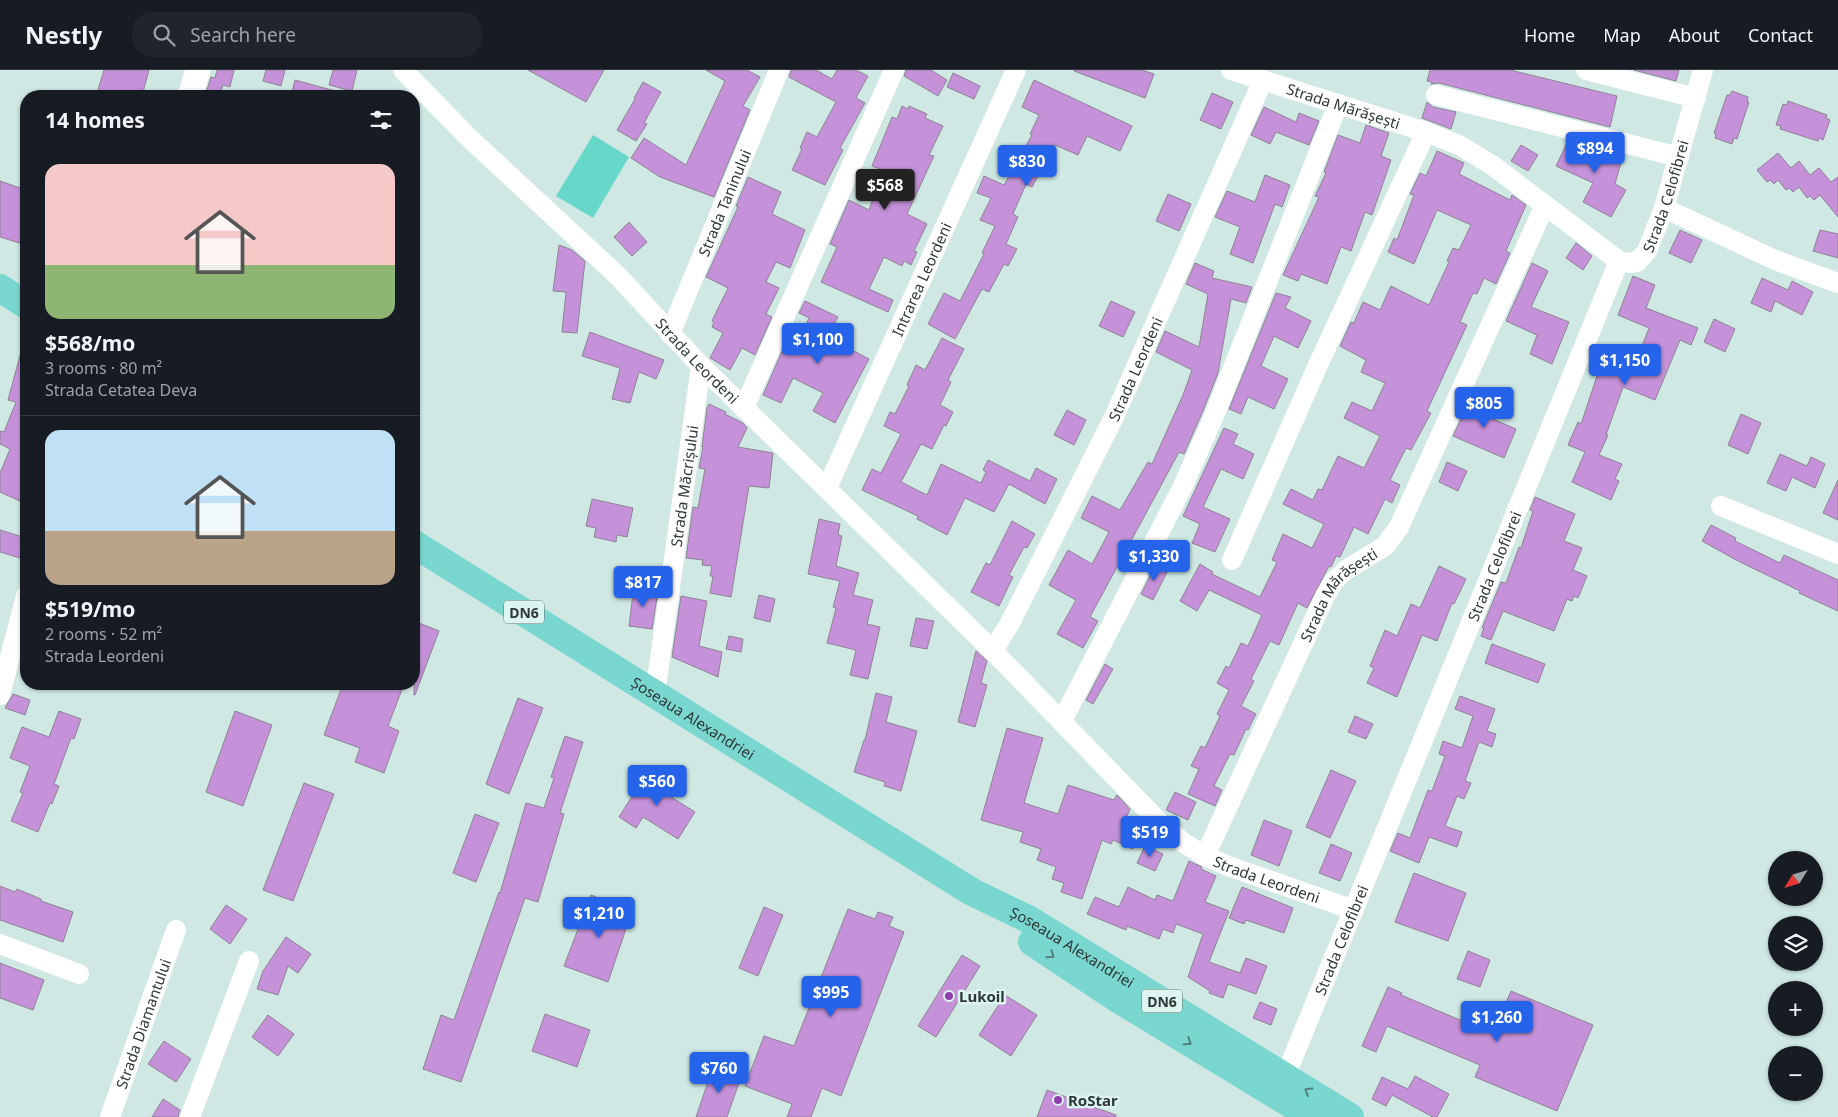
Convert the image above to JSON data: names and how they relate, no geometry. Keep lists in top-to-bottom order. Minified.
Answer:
{"streets":{"main road":["DN6","Șoseaua Alexandriei"],"street":["Strada Mărășești","Strada Celofibrei","Strada Taninului","Intrarea Leordeni","Strada Leordeni","Strada Măcrișului","Strada Diamantului"]},"crossings":[["Strada Mărășești","Strada Celofibrei"],["Strada Mărășești","Strada Leordeni"],["Strada Celofibrei","Strada Leordeni"],["Strada Celofibrei","Șoseaua Alexandriei"],["Strada Taninului","Strada Leordeni"],["Intrarea Leordeni","Strada Leordeni"],["Strada Leordeni","Strada Măcrișului"],["Strada Măcrișului","Șoseaua Alexandriei"]],"places":["Lukoil","RoStar"],"north":"bottom left","page":{"header":"Nestly","search":"Search here","nav":["Home","Map","About","Contact"],"heading":"14 homes","price":["$894","$830","$568","$1,100","$1,150","$805","$1,330","$817","$560","$519","$1,210","$995","$1,260","$760"],"list":[{"name":"$568/mo","note":"3 rooms · 80 m² · Strada Cetatea Deva"},{"name":"$519/mo","note":"2 rooms · 52 m² · Strada Leordeni"}],"map_buttons":["+","−"]}}
